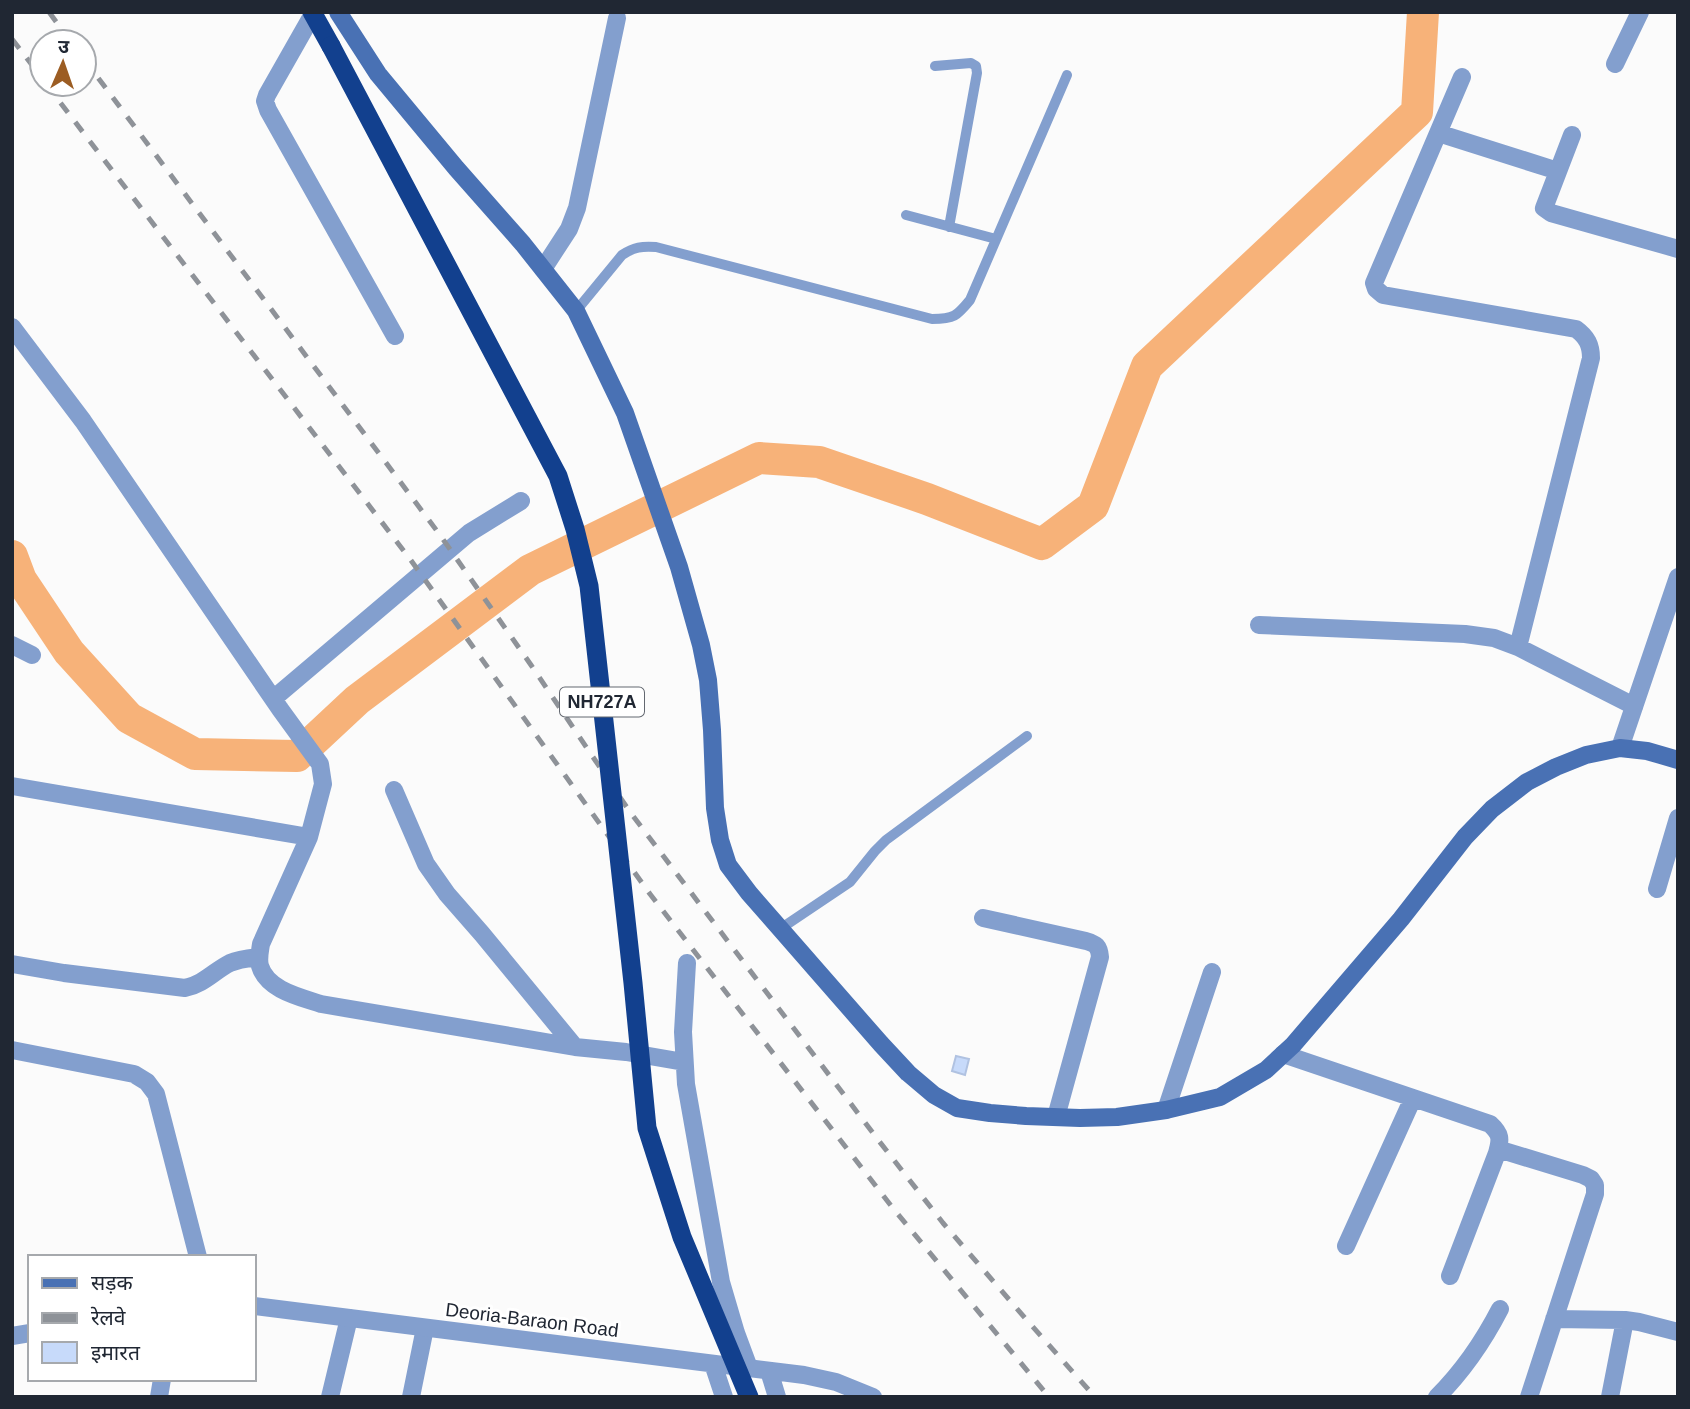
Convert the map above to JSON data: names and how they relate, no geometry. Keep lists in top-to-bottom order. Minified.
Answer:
{"streets":{"highway":["NH727A"],"street":["Deoria-Baraon Road"]},"legend":["सड़क","रेलवे","इमारत"],"north":"top"}
